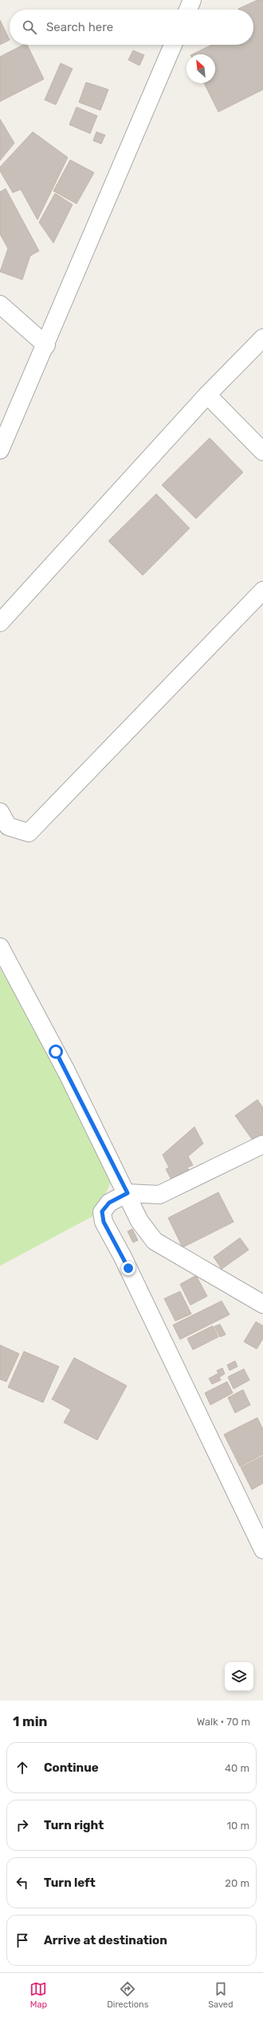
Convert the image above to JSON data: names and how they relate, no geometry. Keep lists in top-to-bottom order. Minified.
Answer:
{"north":"top left","page":{"search":"Search here","heading":["1 min","Walk · 70 m"],"list":[["Continue","40 m"],["Turn right","10 m"],["Turn left","20 m"],"Arrive at destination"],"nav":["Map","Directions","Saved"]}}
